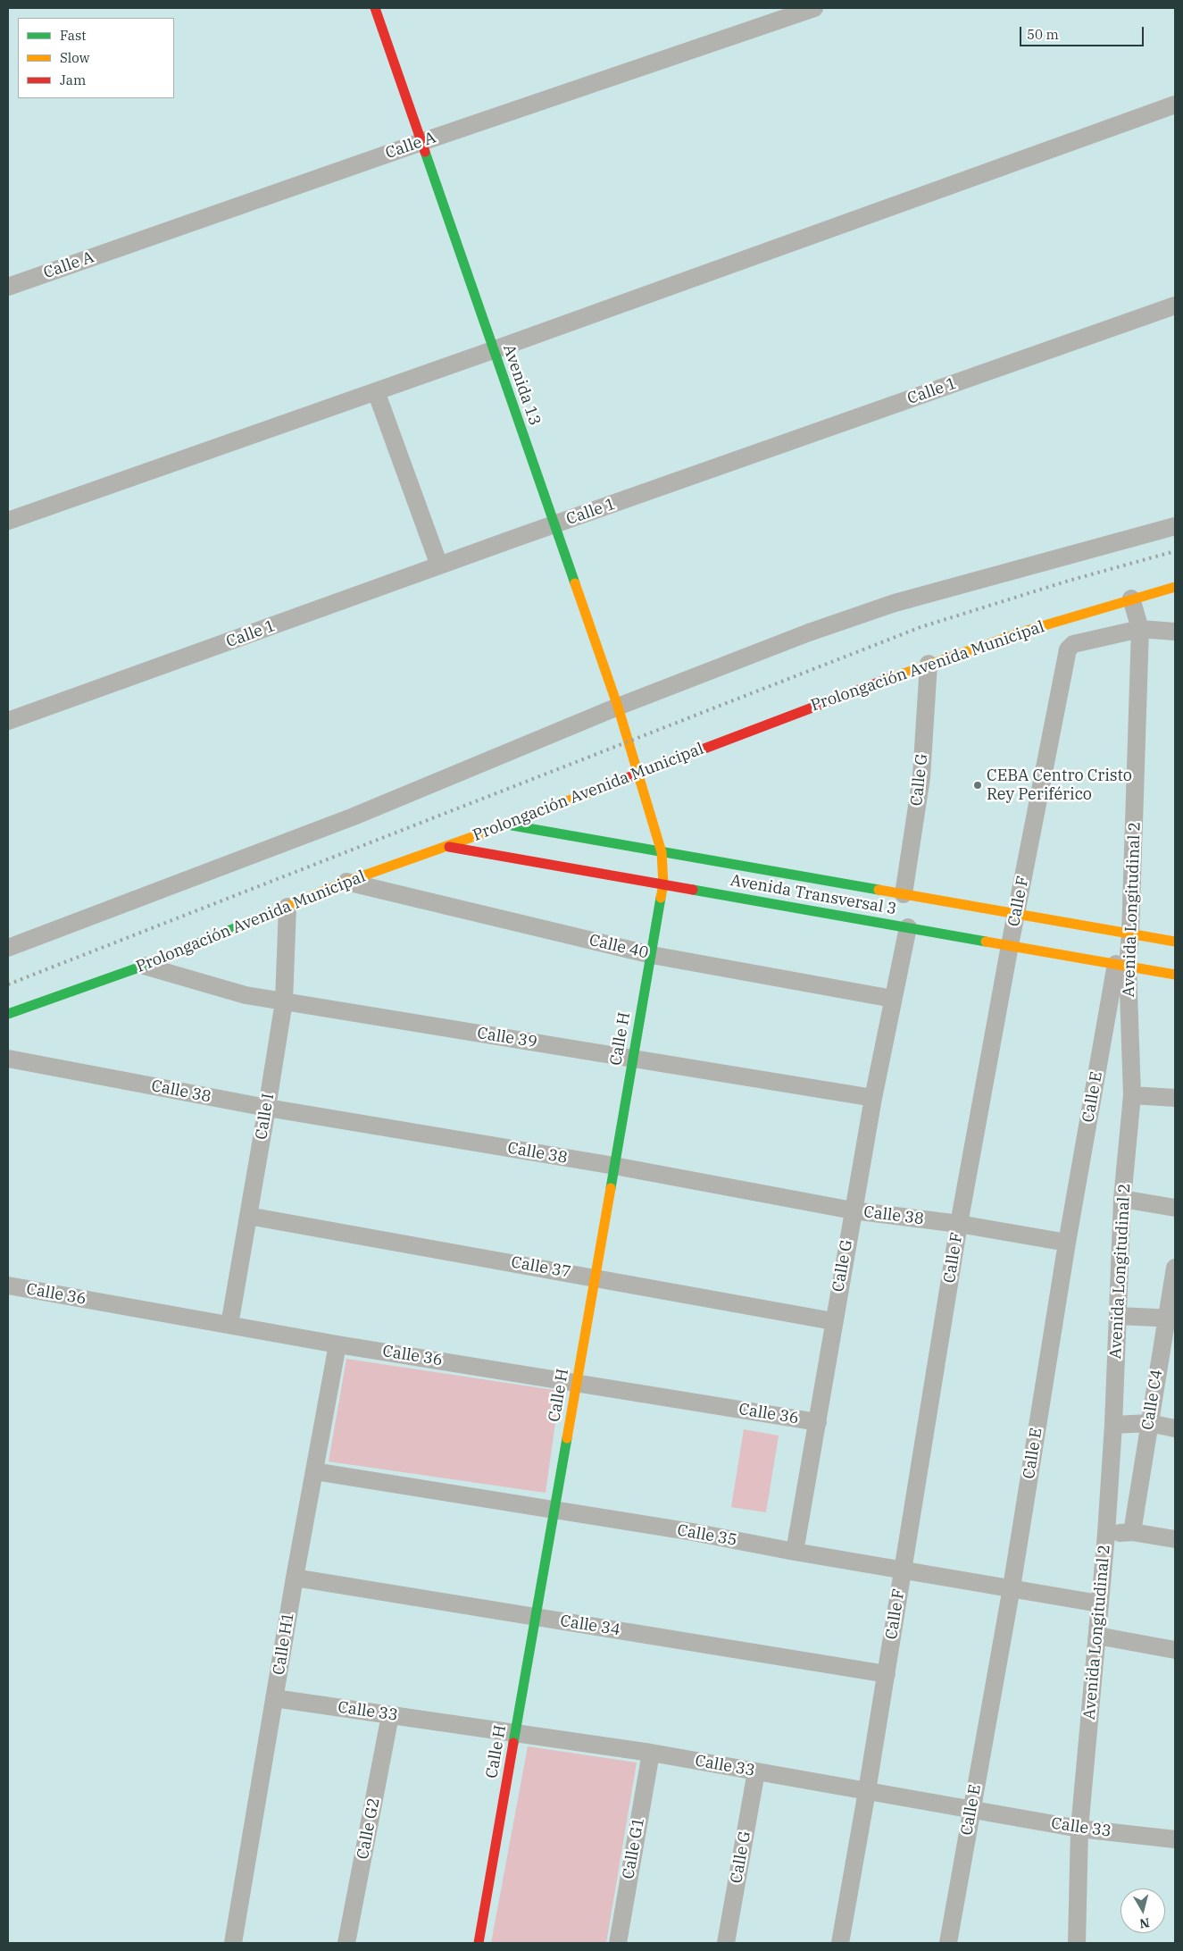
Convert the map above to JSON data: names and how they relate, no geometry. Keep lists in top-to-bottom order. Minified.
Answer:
{"streets":{"street":["Calle A","Avenida 13","Calle 1","Prolongación Avenida Municipal","Calle G","Avenida Transversal 3","Calle F","Avenida Longitudinal 2","Calle 40","Calle 39","Calle H","Calle 38","Calle E","Calle I","Calle 37","Calle 36","Calle C4","Calle 35","Calle 34","Calle H1","Calle 33","Calle G2","Calle G1"]},"crossings":[["Calle A","Avenida 13"],["Avenida 13","Calle 1"],["Avenida 13","Prolongación Avenida Municipal"],["Avenida 13","Avenida Transversal 3"],["Avenida 13","Calle H"],["Prolongación Avenida Municipal","Calle G"],["Prolongación Avenida Municipal","Avenida Transversal 3"],["Prolongación Avenida Municipal","Avenida Longitudinal 2"],["Prolongación Avenida Municipal","Calle 40"],["Prolongación Avenida Municipal","Calle 39"],["Prolongación Avenida Municipal","Calle I"],["Calle G","Avenida Transversal 3"],["Calle G","Calle 40"],["Calle G","Calle 39"],["Calle G","Calle 38"],["Calle G","Calle 37"],["Calle G","Calle 36"],["Calle G","Calle 35"],["Calle G","Calle 33"],["Avenida Transversal 3","Calle F"],["Avenida Transversal 3","Avenida Longitudinal 2"],["Avenida Transversal 3","Calle H"],["Avenida Transversal 3","Calle E"],["Calle F","Avenida Longitudinal 2"],["Calle F","Calle 38"],["Calle F","Calle 35"],["Calle F","Calle 34"],["Calle F","Calle 33"],["Avenida Longitudinal 2","Calle E"],["Avenida Longitudinal 2","Calle 35"],["Avenida Longitudinal 2","Calle 33"],["Calle 40","Calle H"],["Calle 39","Calle H"],["Calle 39","Calle I"],["Calle H","Calle 38"],["Calle H","Calle 37"],["Calle H","Calle 36"],["Calle H","Calle 35"],["Calle H","Calle 34"],["Calle H","Calle 33"],["Calle 38","Calle E"],["Calle 38","Calle I"],["Calle E","Calle 35"],["Calle E","Calle 33"],["Calle I","Calle 37"],["Calle I","Calle 36"],["Calle 36","Calle H1"],["Calle 35","Calle H1"],["Calle 34","Calle H1"],["Calle H1","Calle 33"],["Calle 33","Calle G2"],["Calle 33","Calle G1"]],"places":["CEBA Centro Cristo Rey Periférico"],"legend":["Fast","Slow","Jam"],"scale_bar":"50 m","north":"bottom"}
